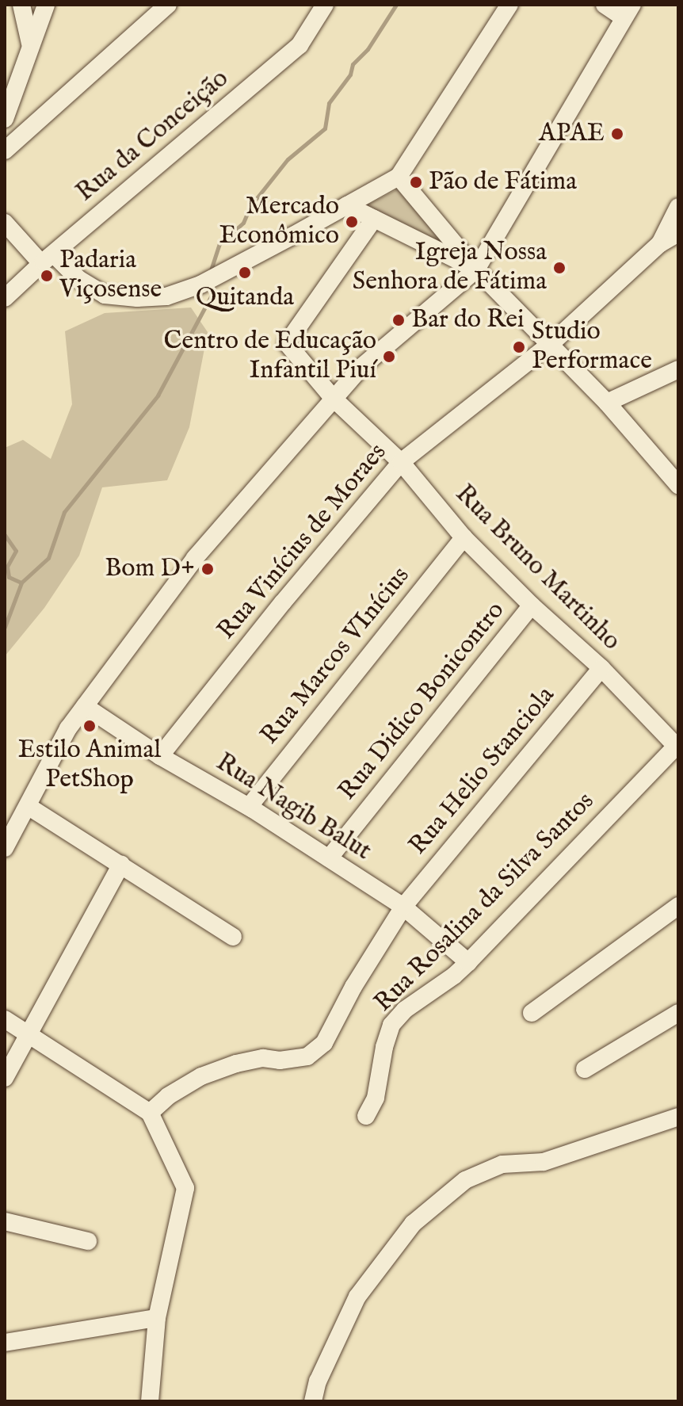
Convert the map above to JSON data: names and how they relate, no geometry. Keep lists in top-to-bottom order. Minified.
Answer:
{"streets":{"street":["Rua da Conceição","Rua Vinícius de Moraes","Rua Bruno Martinho","Rua Marcos VInícius","Rua Didico Bonicontro","Rua Helio Stanciola","Rua Nagib Balut","Rua Rosalina da Silva Santos"]},"crossings":[["Rua Vinícius de Moraes","Rua Bruno Martinho"],["Rua Vinícius de Moraes","Rua Nagib Balut"],["Rua Bruno Martinho","Rua Marcos VInícius"],["Rua Bruno Martinho","Rua Didico Bonicontro"],["Rua Bruno Martinho","Rua Helio Stanciola"],["Rua Bruno Martinho","Rua Rosalina da Silva Santos"],["Rua Marcos VInícius","Rua Nagib Balut"],["Rua Didico Bonicontro","Rua Nagib Balut"],["Rua Helio Stanciola","Rua Nagib Balut"],["Rua Nagib Balut","Rua Rosalina da Silva Santos"]],"places":["APAE","Pão de Fátima","Mercado Econômico","Igreja Nossa Senhora de Fátima","Quitanda","Padaria Viçosense","Bar do Rei","Studio Performace","Centro de Educação Infantil Piuí","Bom D+","Estilo Animal PetShop"]}
